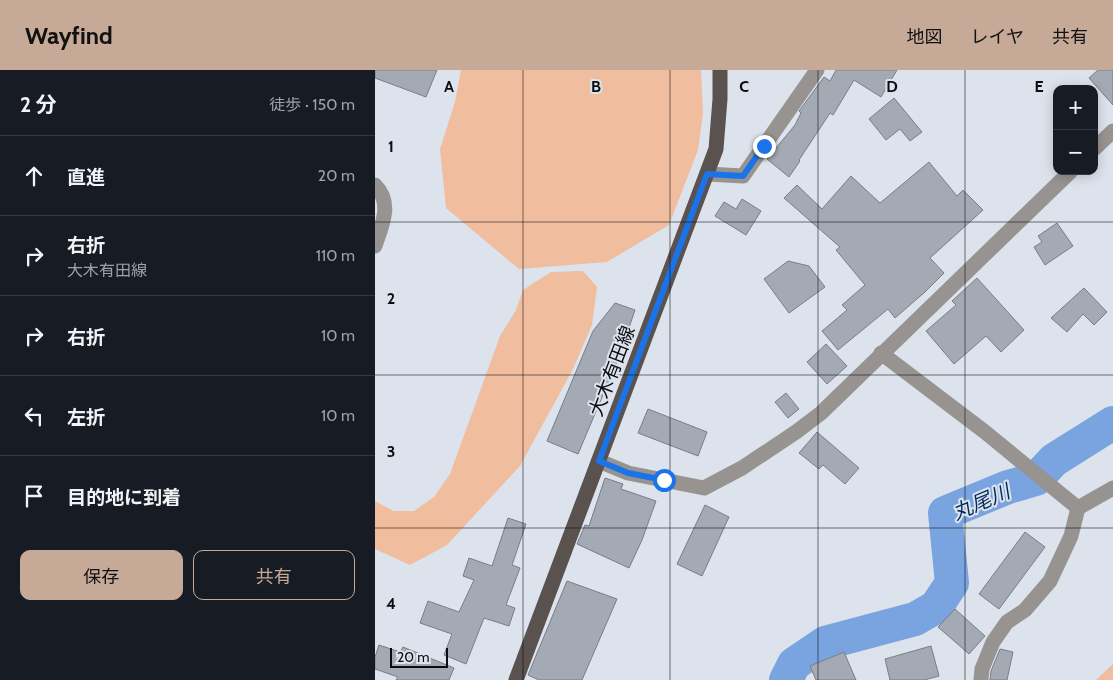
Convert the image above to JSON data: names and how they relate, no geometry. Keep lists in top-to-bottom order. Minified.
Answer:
{"streets":{"main road":["大木有田線"]},"water":["丸尾川"],"scale_bar":"20 m","page":{"header":"Wayfind","nav":["地図","レイヤ","共有"],"heading":["2 分","徒歩 · 150 m"],"map_buttons":["+","−"],"list":[["直進","20 m"],["右折","大木有田線","110 m"],["右折","10 m"],["左折","10 m"],"目的地に到着"],"buttons":["保存","共有"],"scale":"20 m"},"grid":{"columns":["A","B","C","D","E"],"rows":["1","2","3","4"]}}
